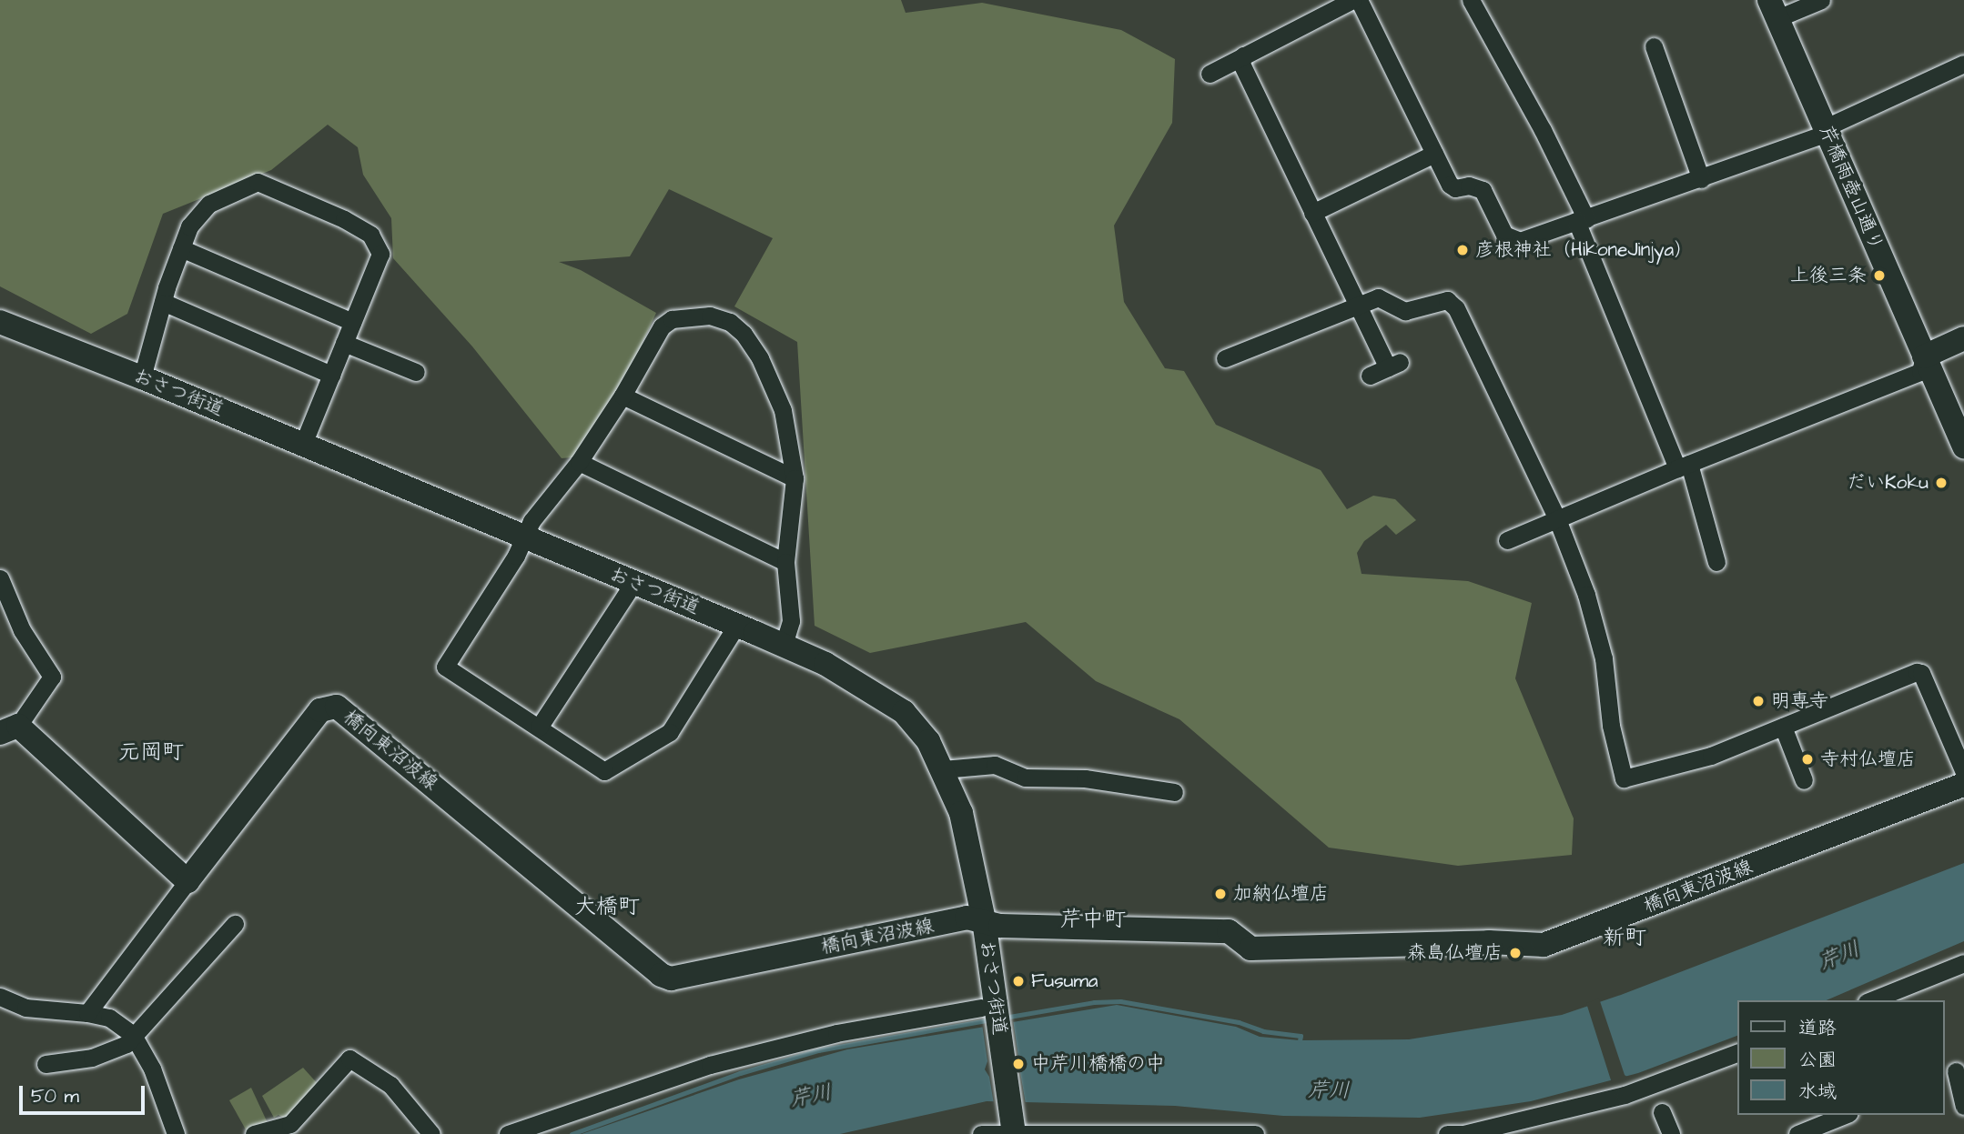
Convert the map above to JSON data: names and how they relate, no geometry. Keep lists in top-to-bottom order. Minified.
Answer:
{"streets":{"main road":["芹橋雨壺山通り","おさつ街道","橋向東沼波線"]},"crossings":[["おさつ街道","橋向東沼波線"]],"districts":["元岡町","大橋町","芹中町","新町"],"water":["芹川"],"places":["彦根神社（HikoneJinjya）","上後三条","だいKoku","明専寺","寺村仏壇店","加納仏壇店","森島仏壇店","Fusuma","中芹川橋橋の中"],"legend":["道路","公園","水域"],"scale_bar":"50 m"}
